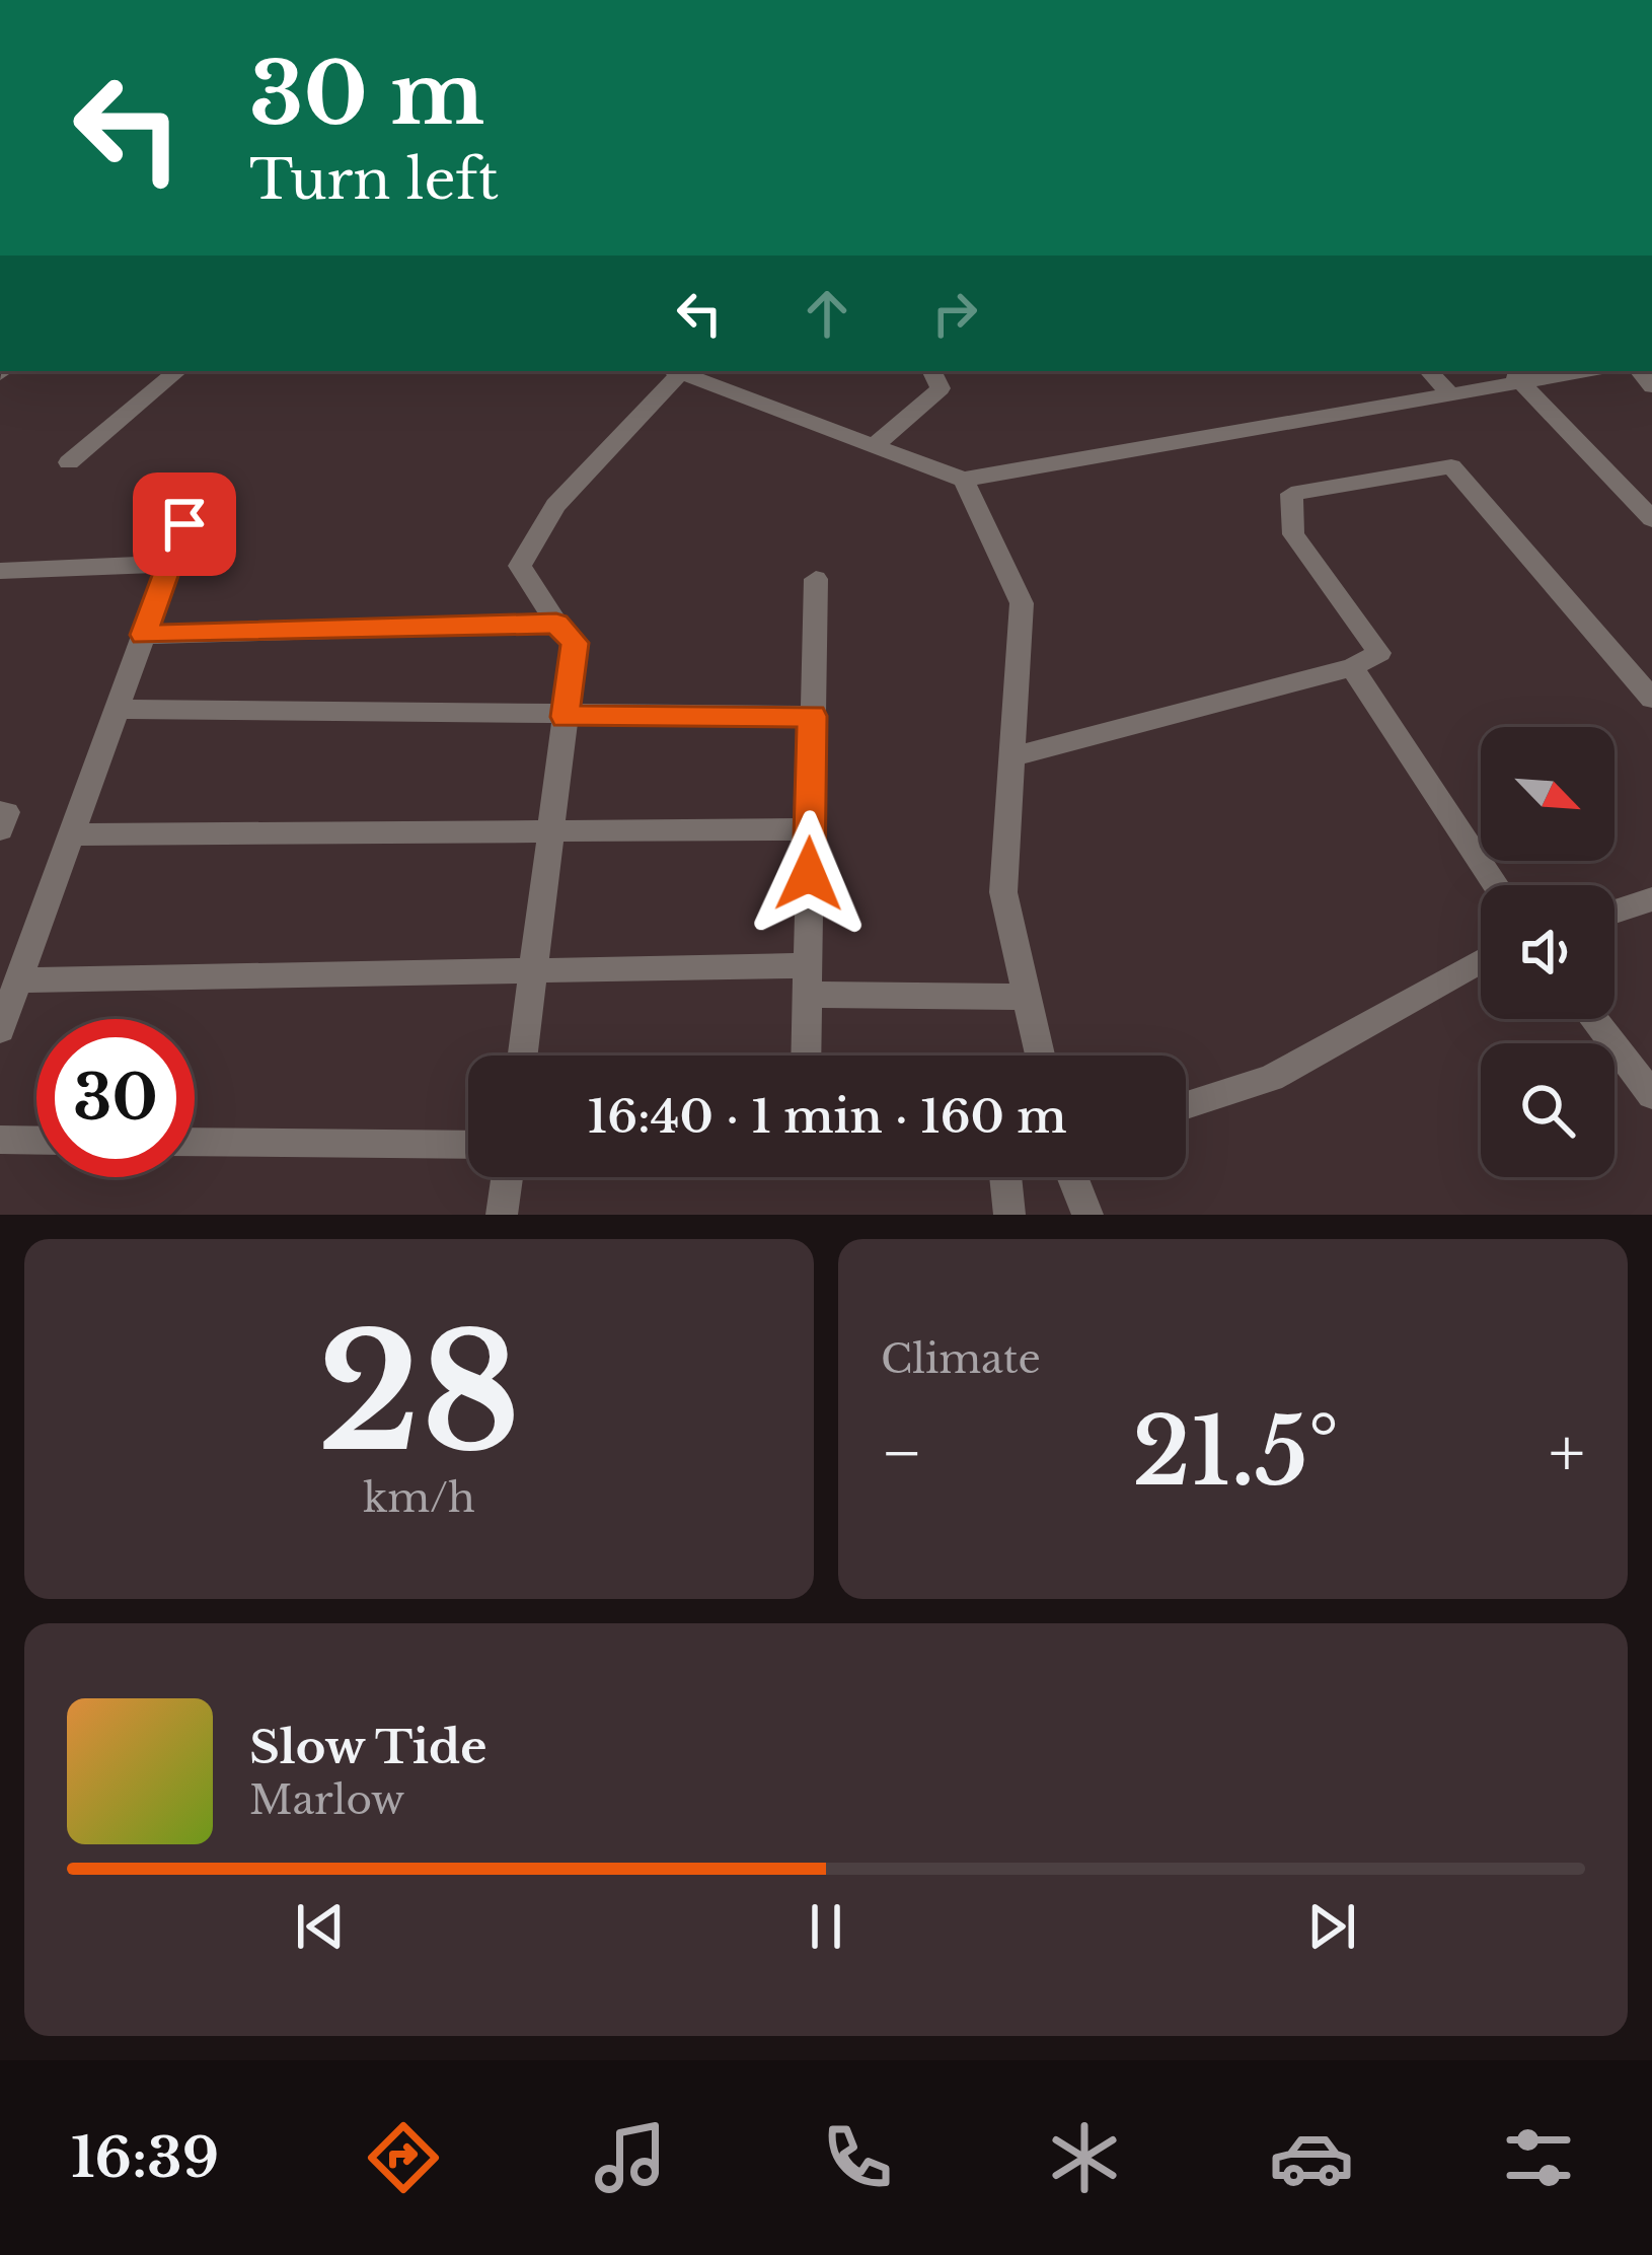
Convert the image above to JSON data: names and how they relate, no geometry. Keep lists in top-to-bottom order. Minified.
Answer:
{"north":"bottom right","page":{"turn":["30 m","Turn left"],"limit":"30","trip":"16:40 · 1 min · 160 m","tile":[["28","km/h"],"Climate"],"heat":["−","21.5°","+"],"song":["Slow Tide","Marlow"],"tabs":"16:39"}}
